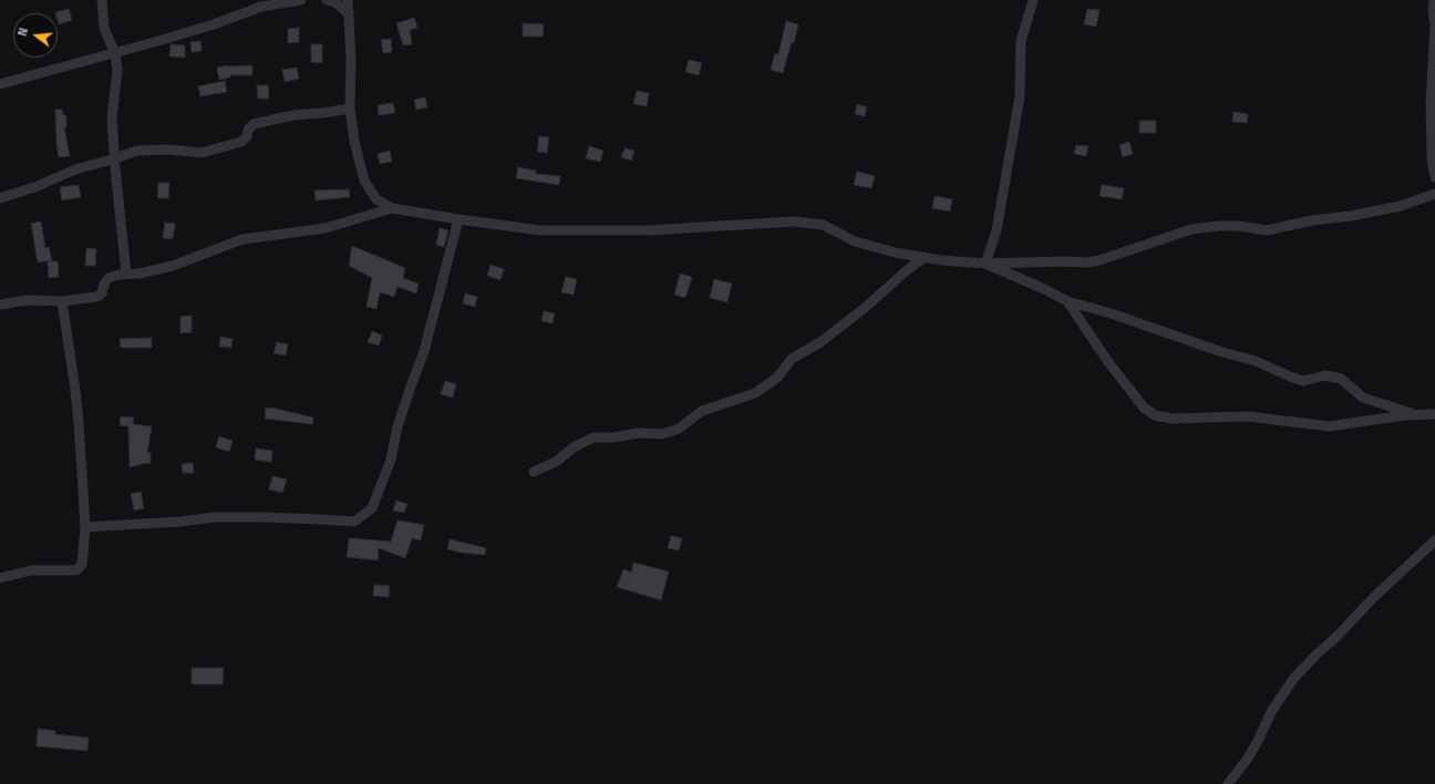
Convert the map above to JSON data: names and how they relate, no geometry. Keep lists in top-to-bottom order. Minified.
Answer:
{"north":"left"}
